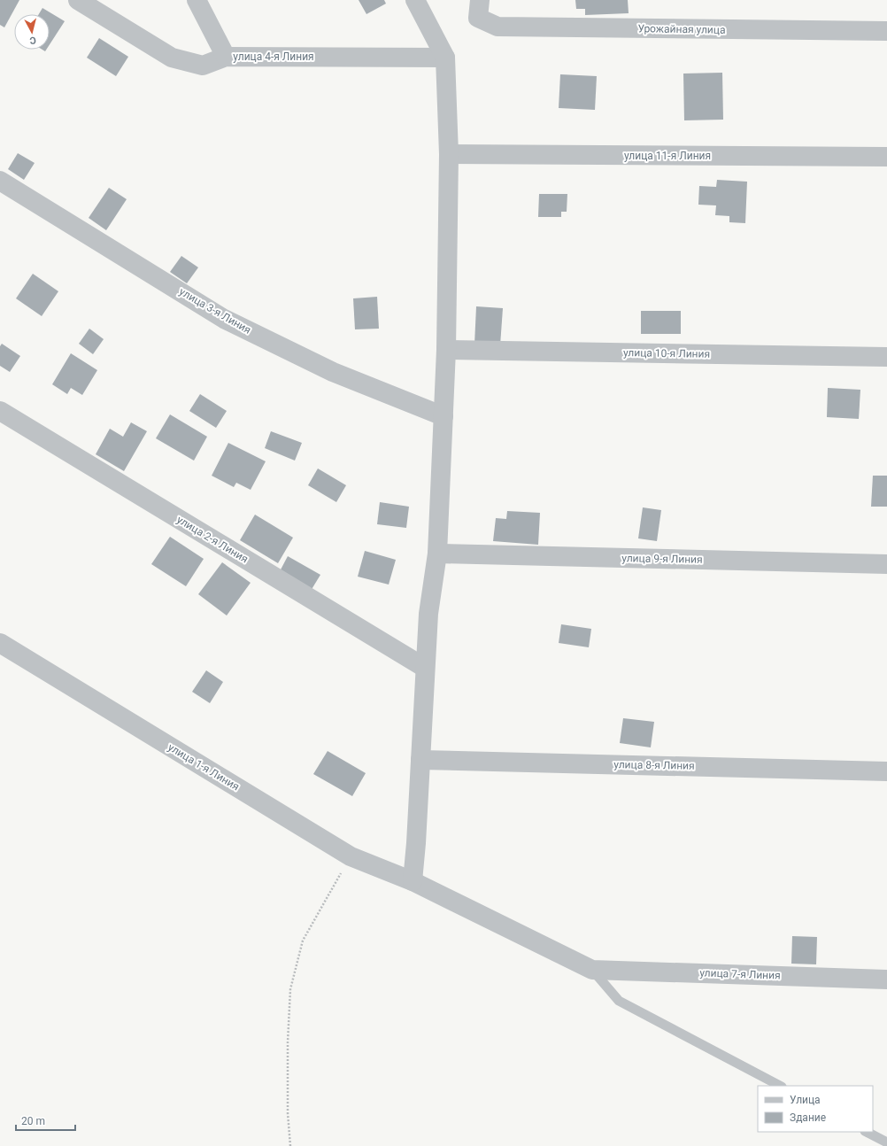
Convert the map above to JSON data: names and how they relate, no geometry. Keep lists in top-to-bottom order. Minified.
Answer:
{"streets":{"street":["Урожайная улица","улица 4-я Линия","улица 11-я Линия","улица 3-я Линия","улица 10-я Линия","улица 2-я Линия","улица 9-я Линия","улица 8-я Линия","улица 1-я Линия","улица 7-я Линия"]},"crossings":[["улица 1-я Линия","улица 7-я Линия"]],"legend":["Улица","Здание"],"scale_bar":"20 m","north":"bottom"}
